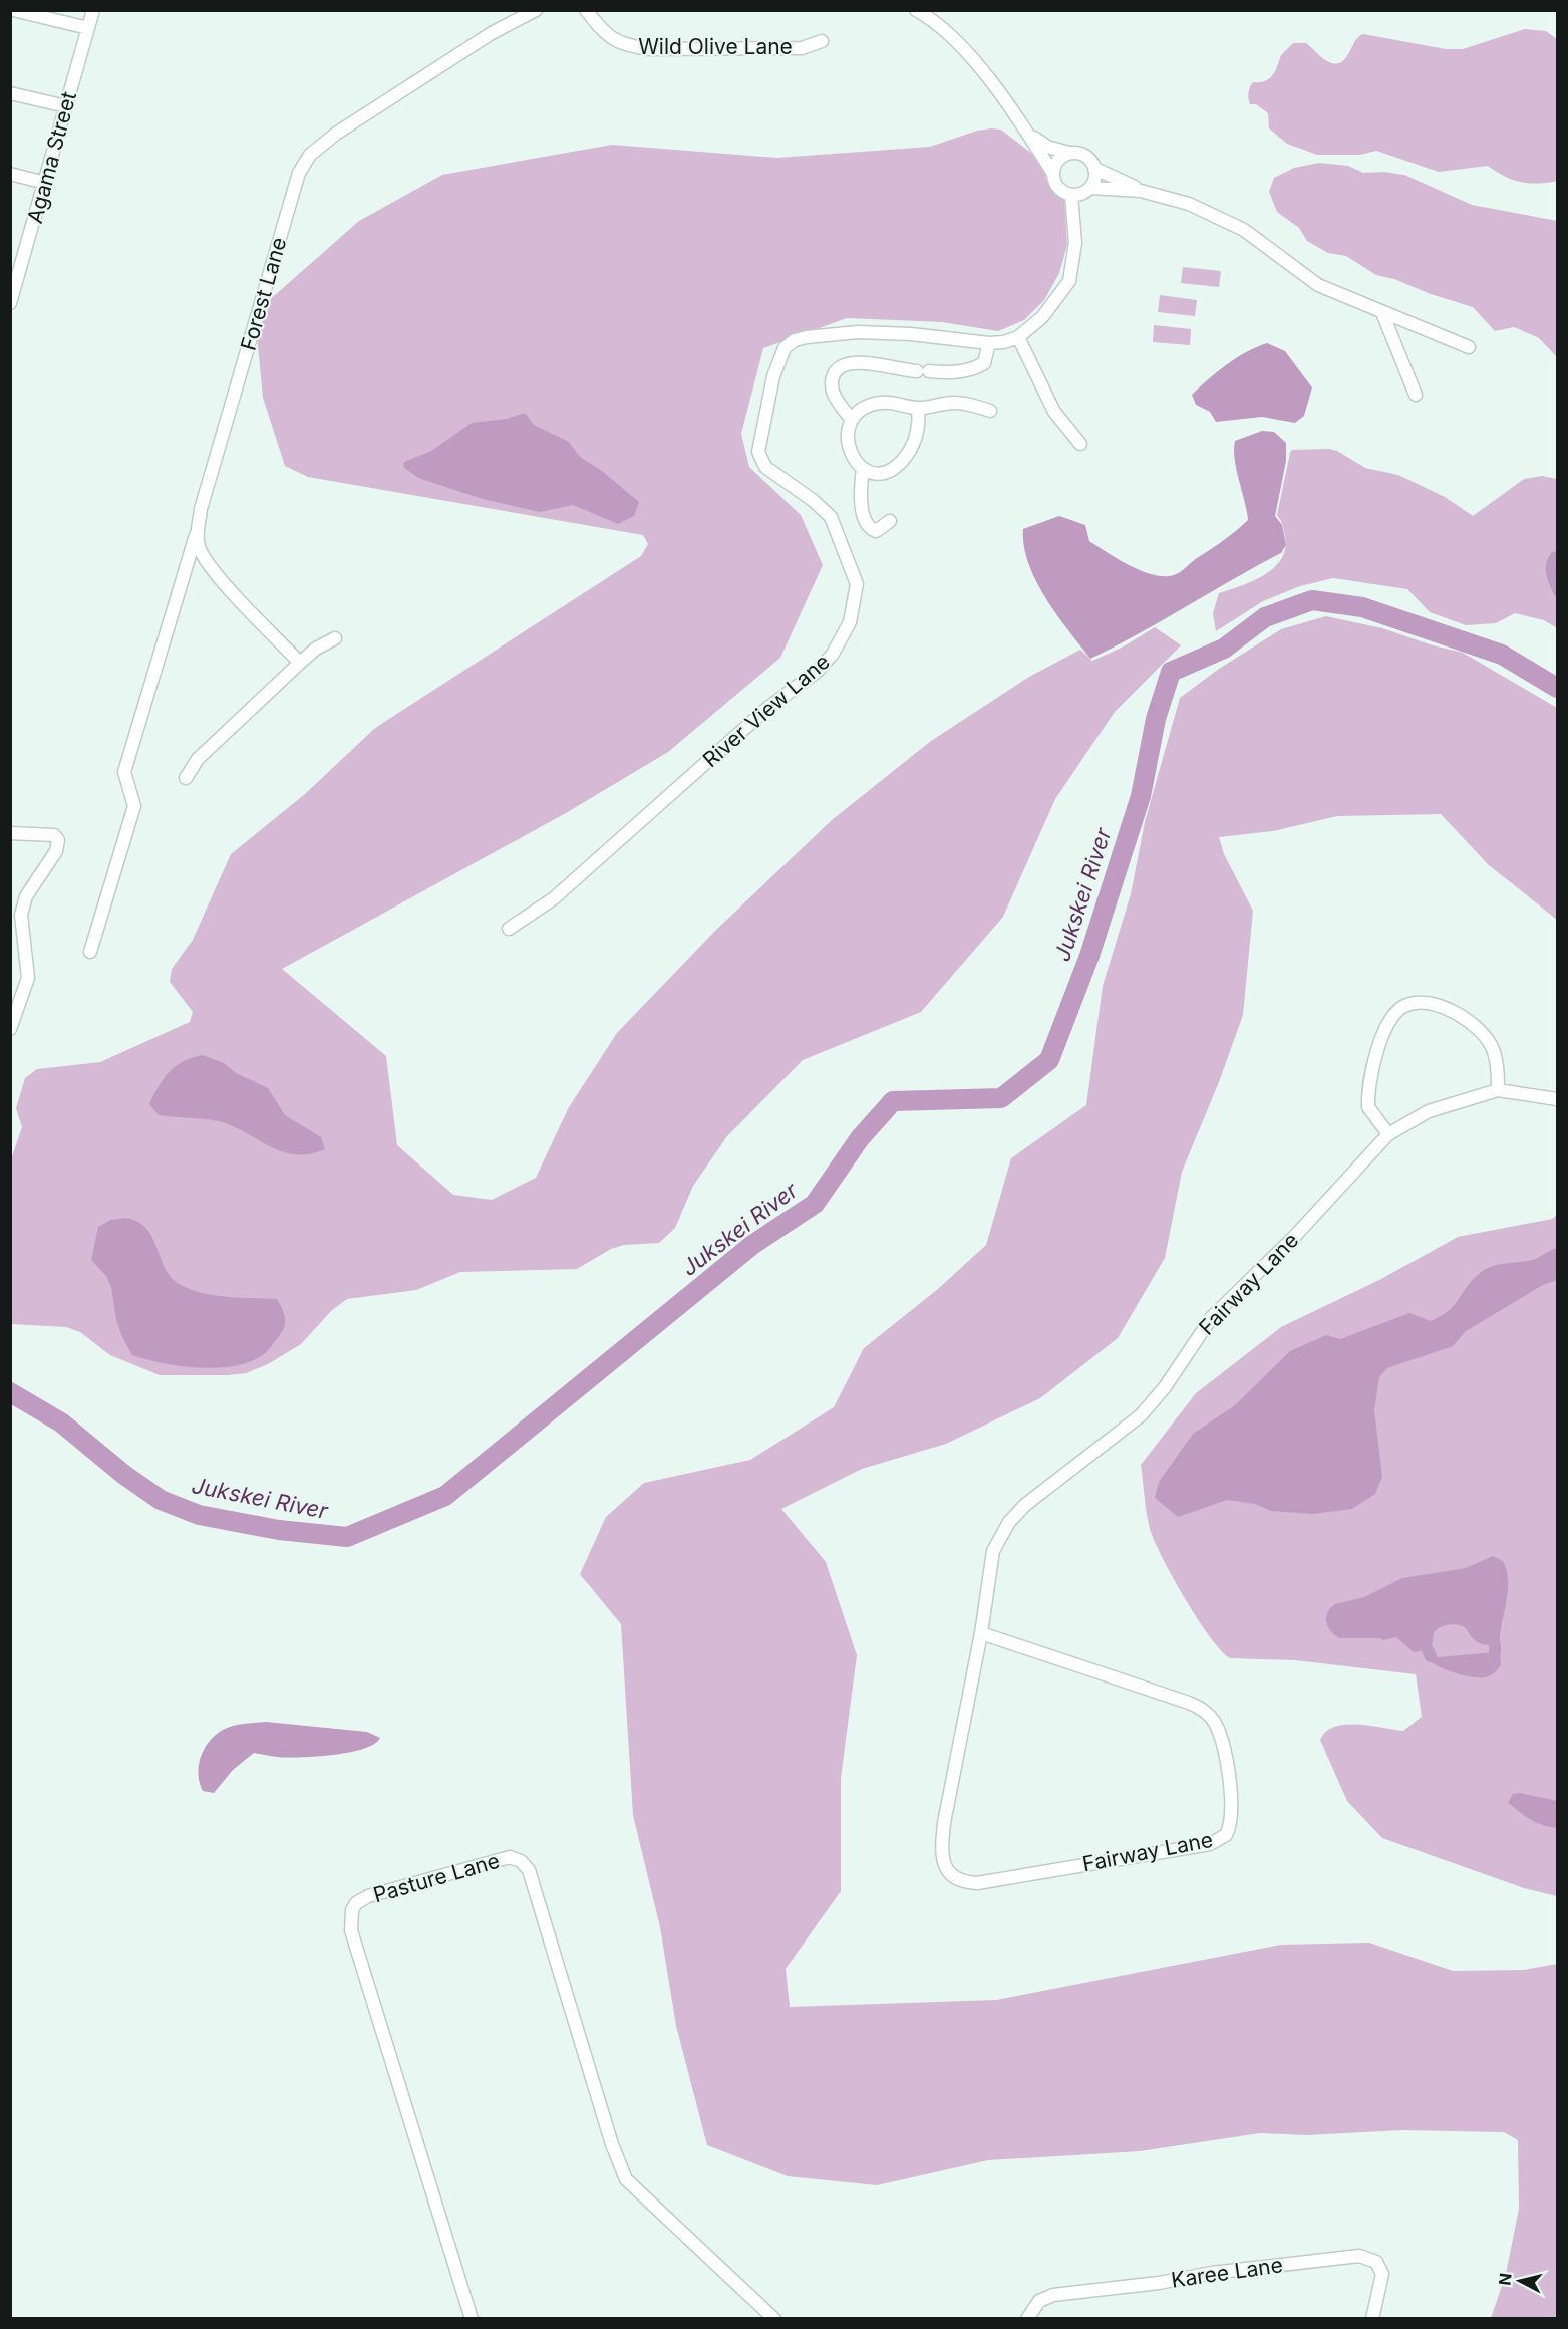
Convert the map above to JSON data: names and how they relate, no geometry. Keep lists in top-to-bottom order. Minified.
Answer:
{"streets":{"street":["Wild Olive Lane","Agama Street","Forest Lane","River View Lane","Fairway Lane","Pasture Lane","Karee Lane"]},"water":["Jukskei River"],"north":"left"}
